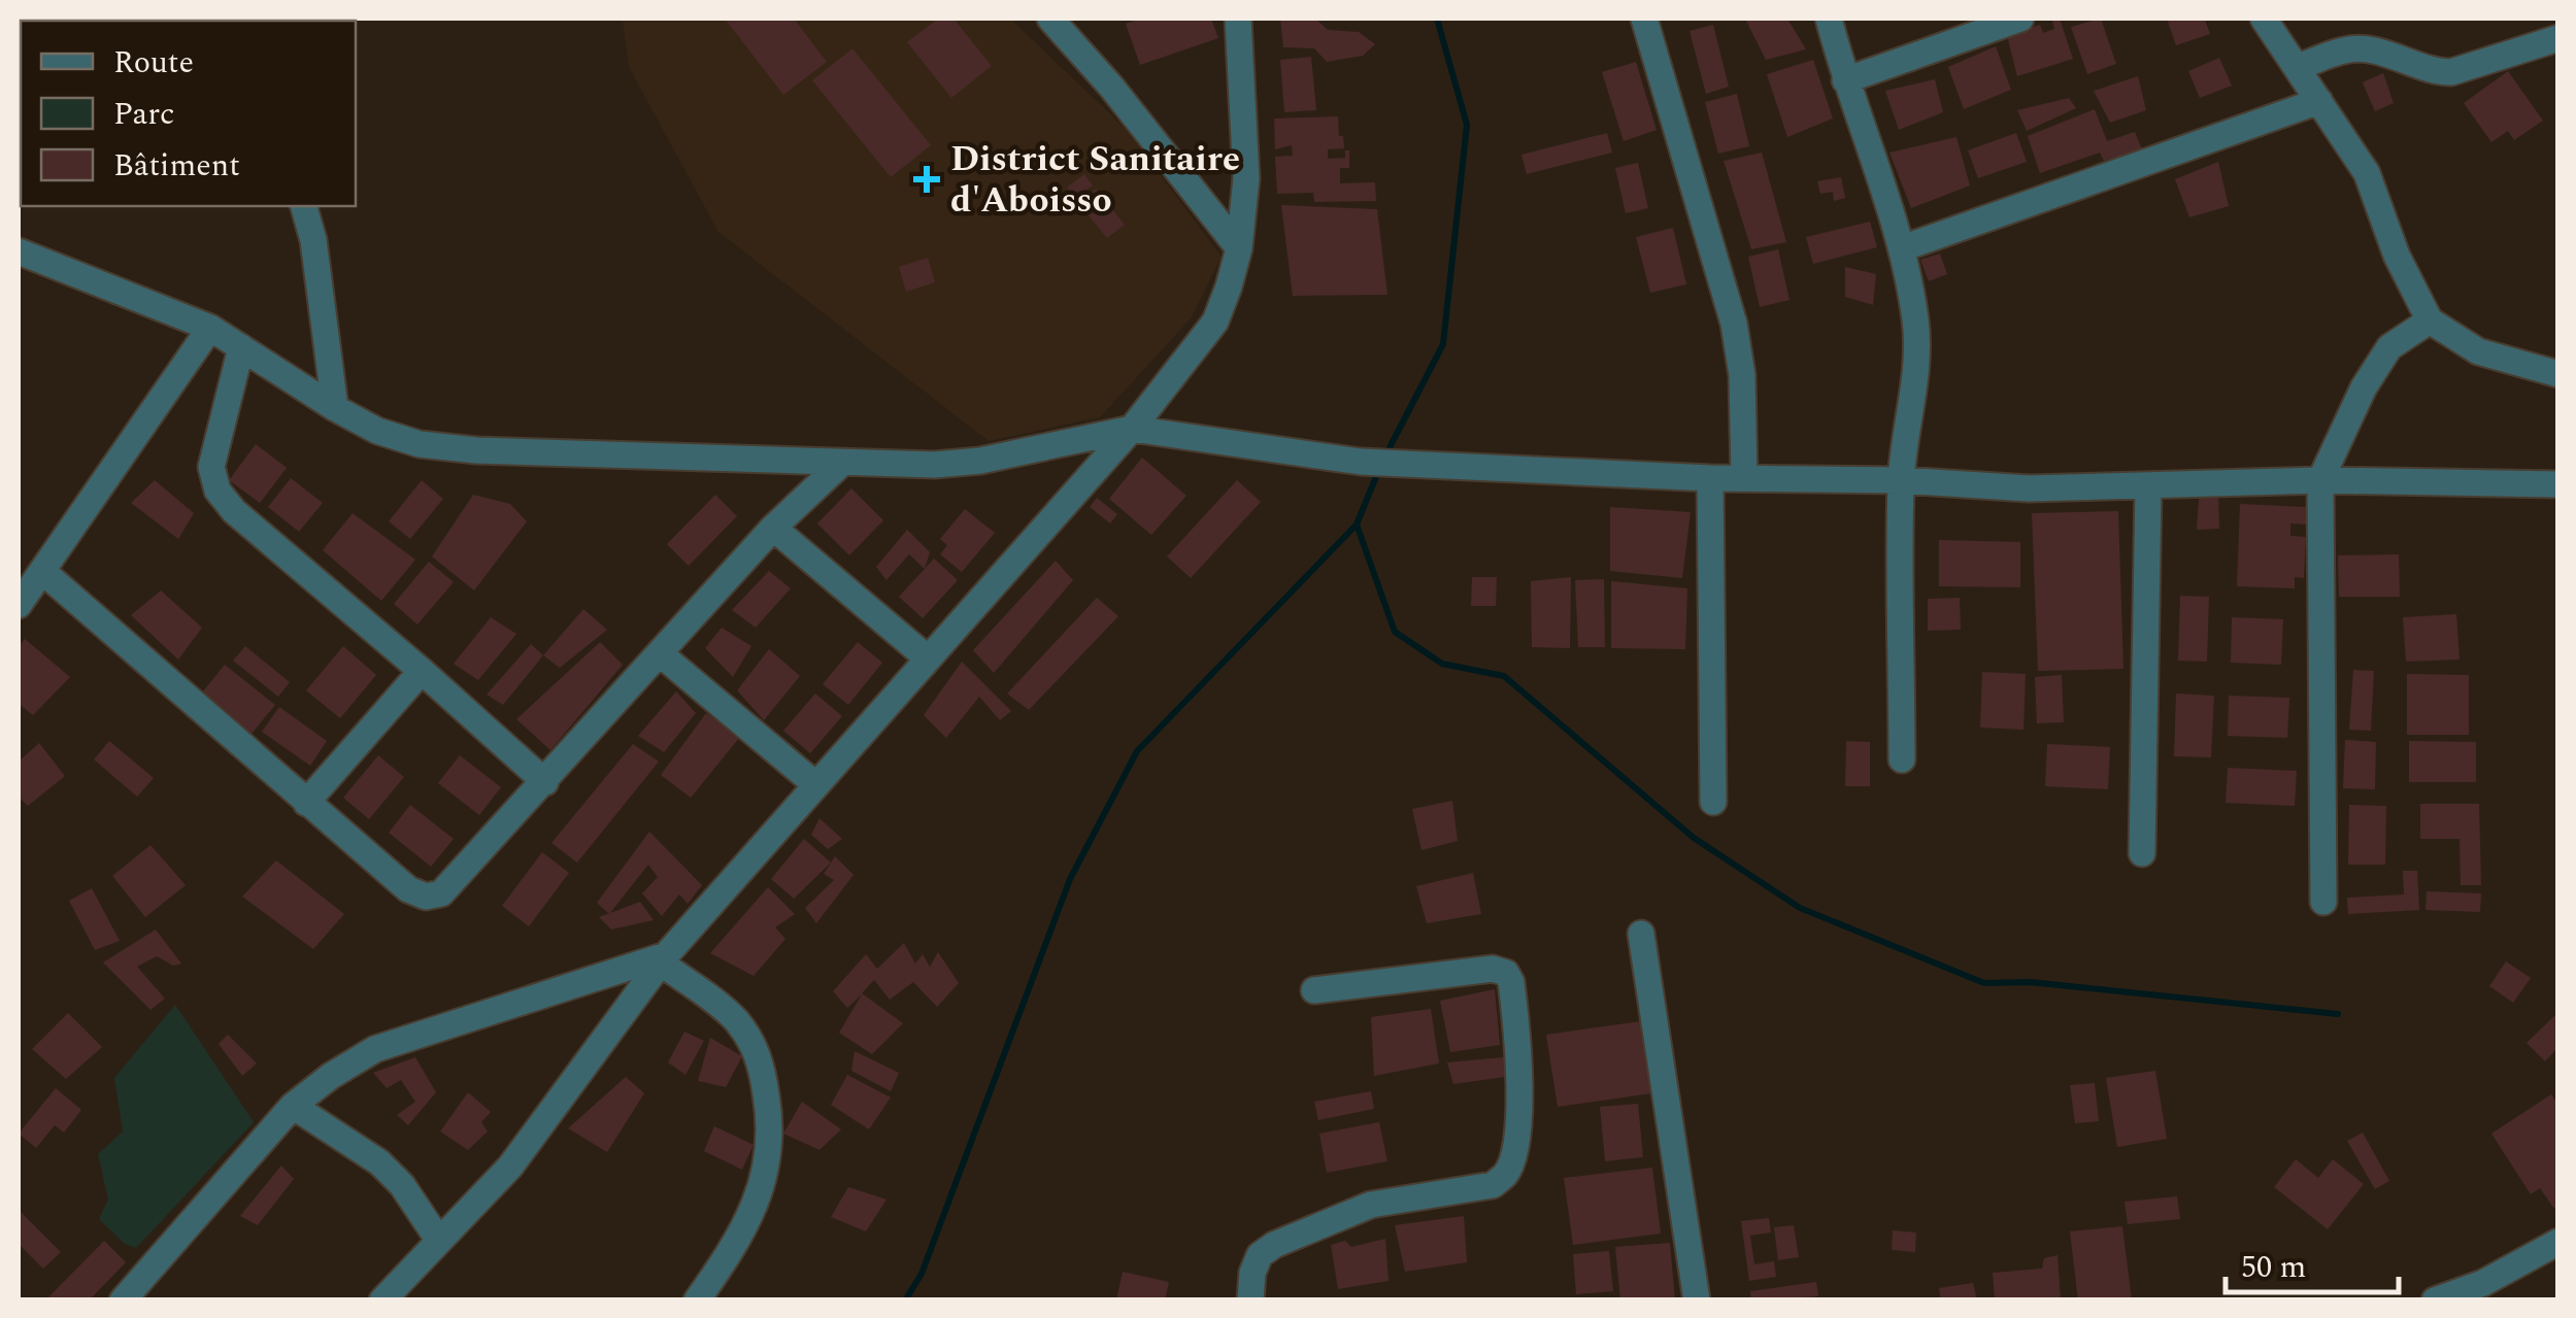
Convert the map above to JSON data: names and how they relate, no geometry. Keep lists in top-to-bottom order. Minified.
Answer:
{"places":{"health":["District Sanitaire d'Aboisso"]},"legend":["Route","Parc","Bâtiment"],"scale_bar":"50 m"}
